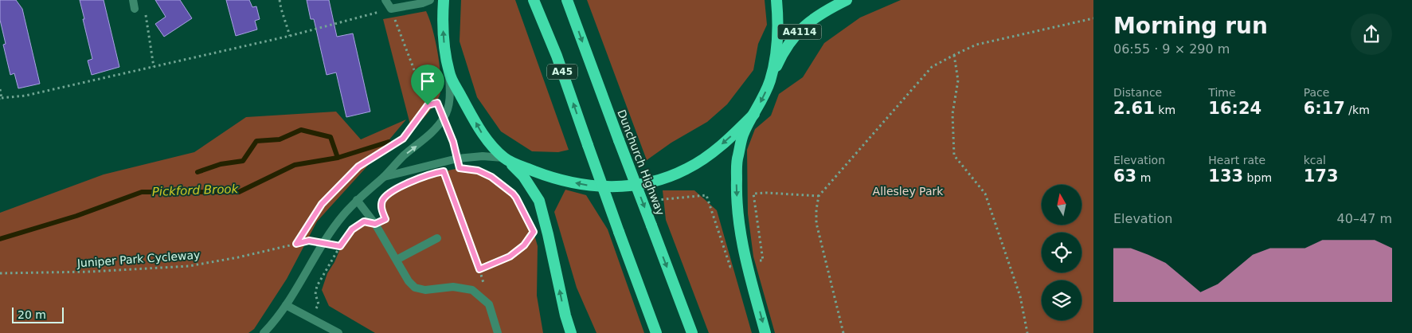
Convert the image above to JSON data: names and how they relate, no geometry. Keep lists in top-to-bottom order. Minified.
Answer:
{"streets":{"highway":["A4114","A45","Dunchurch Highway"],"path":["Juniper Park Cycleway"]},"water":["Pickford Brook"],"parks":["Allesley Park"],"scale_bar":"20 m","north":"top","page":{"heading":["Morning run","06:55 · 9 × 290 m"],"stats":[["Distance","2.61 km"],["Time","16:24"],["Pace","6:17 /km"],["Elevation","63 m"],["Heart rate","133 bpm"],["kcal","173"]],"chart":["Elevation","40–47 m"],"scale":"20 m"}}
